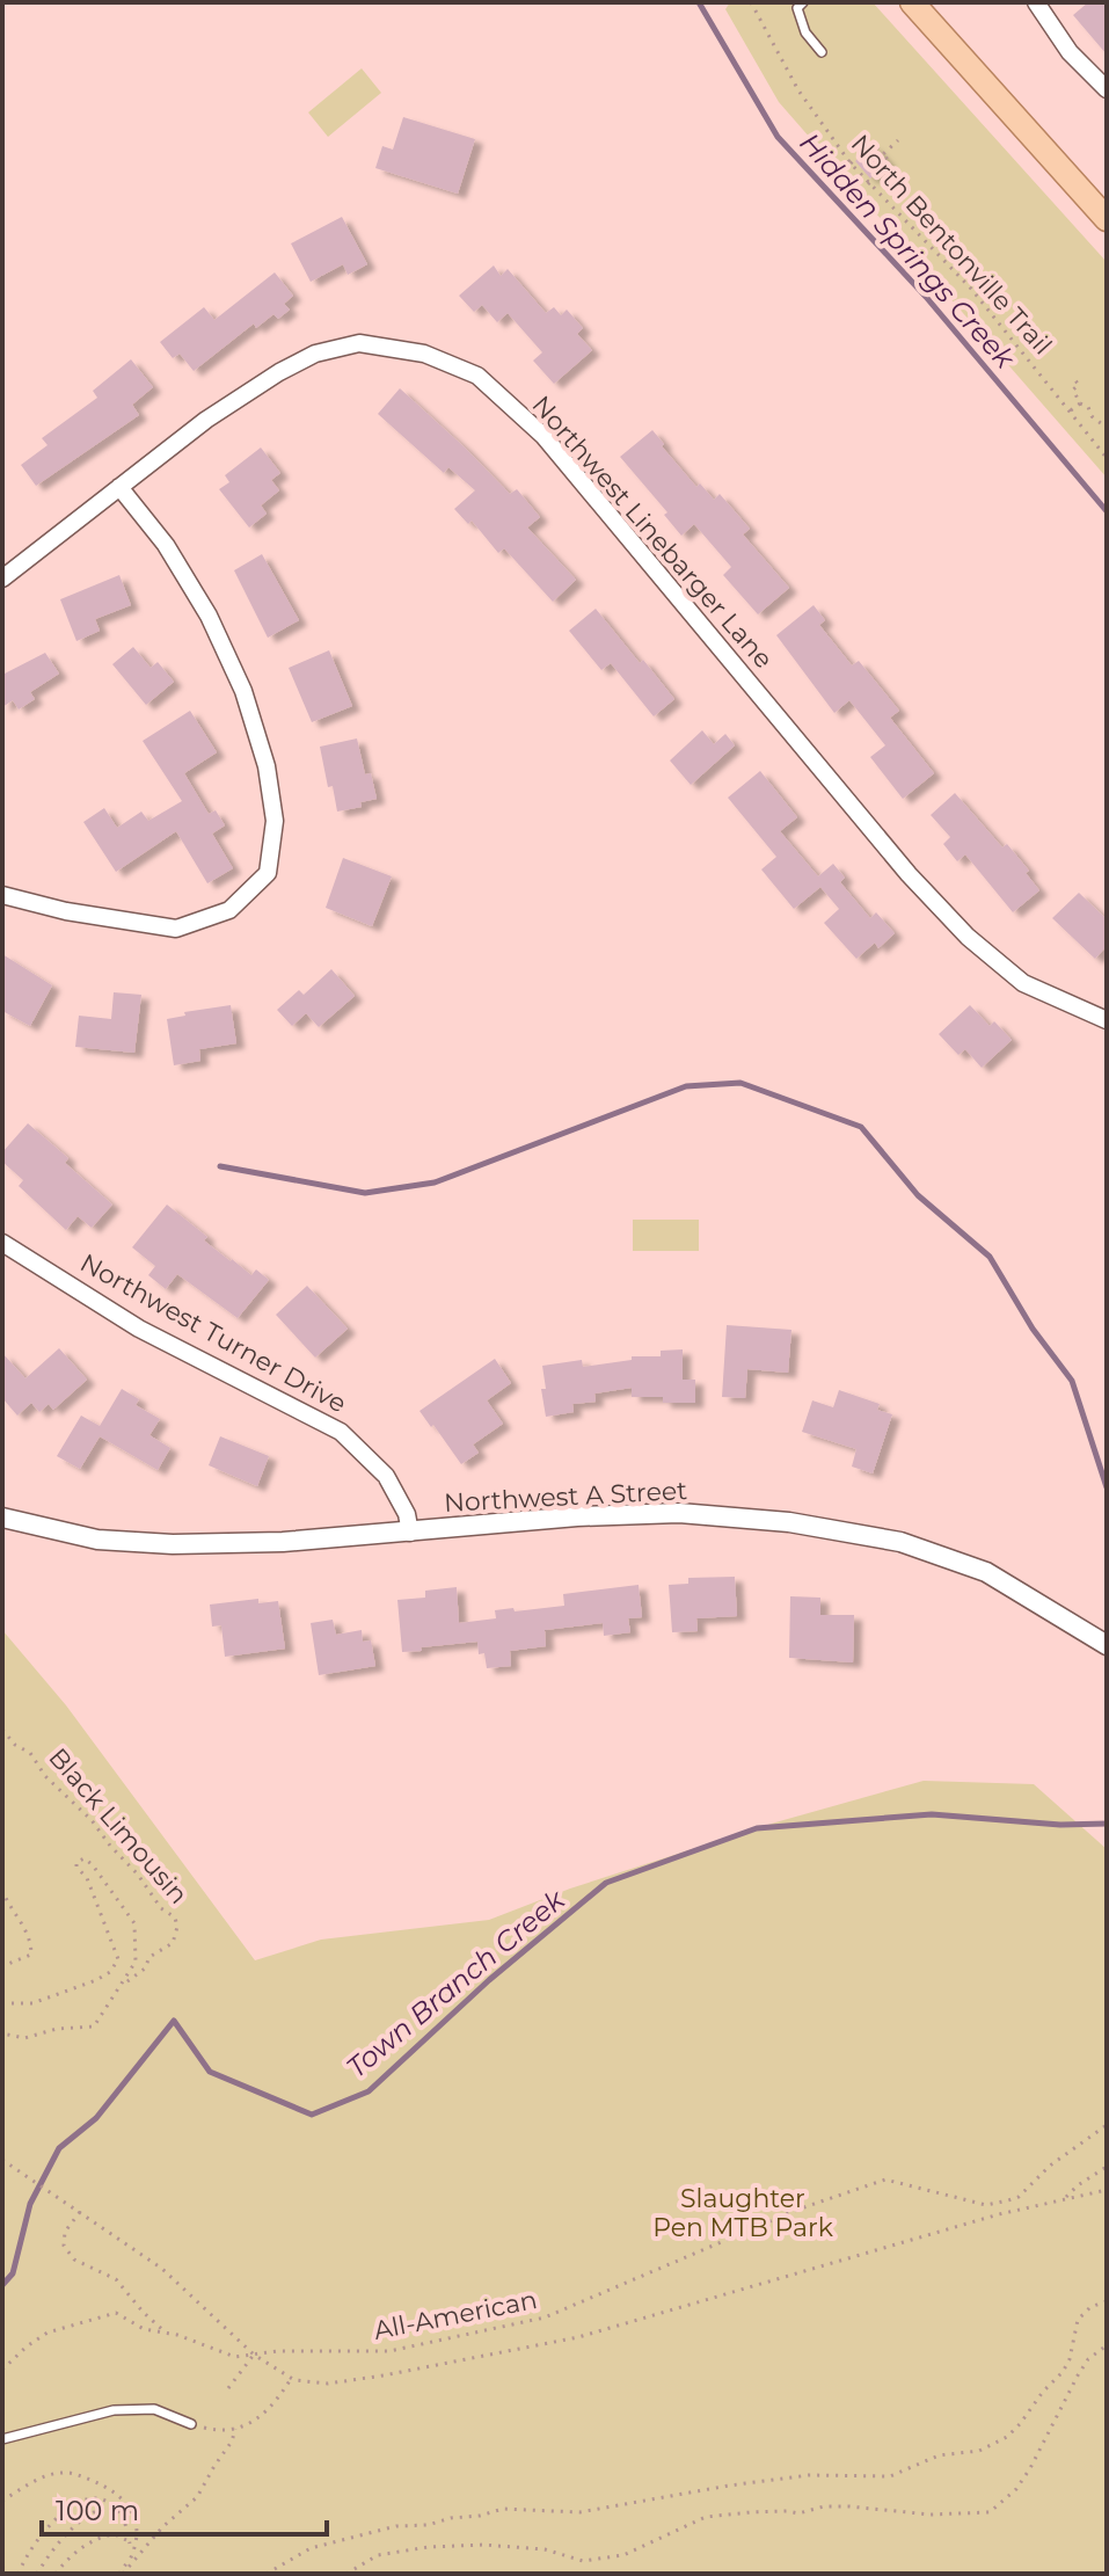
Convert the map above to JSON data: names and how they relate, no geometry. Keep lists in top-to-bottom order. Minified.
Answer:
{"streets":{"street":["Northwest Linebarger Lane","Northwest Turner Drive","Northwest A Street"],"path":["North Bentonville Trail","Black Limousin","All-American"]},"crossings":[["Northwest Turner Drive","Northwest A Street"]],"water":["Hidden Springs Creek","Town Branch Creek"],"parks":["Slaughter Pen MTB Park"],"scale_bar":"100 m"}
